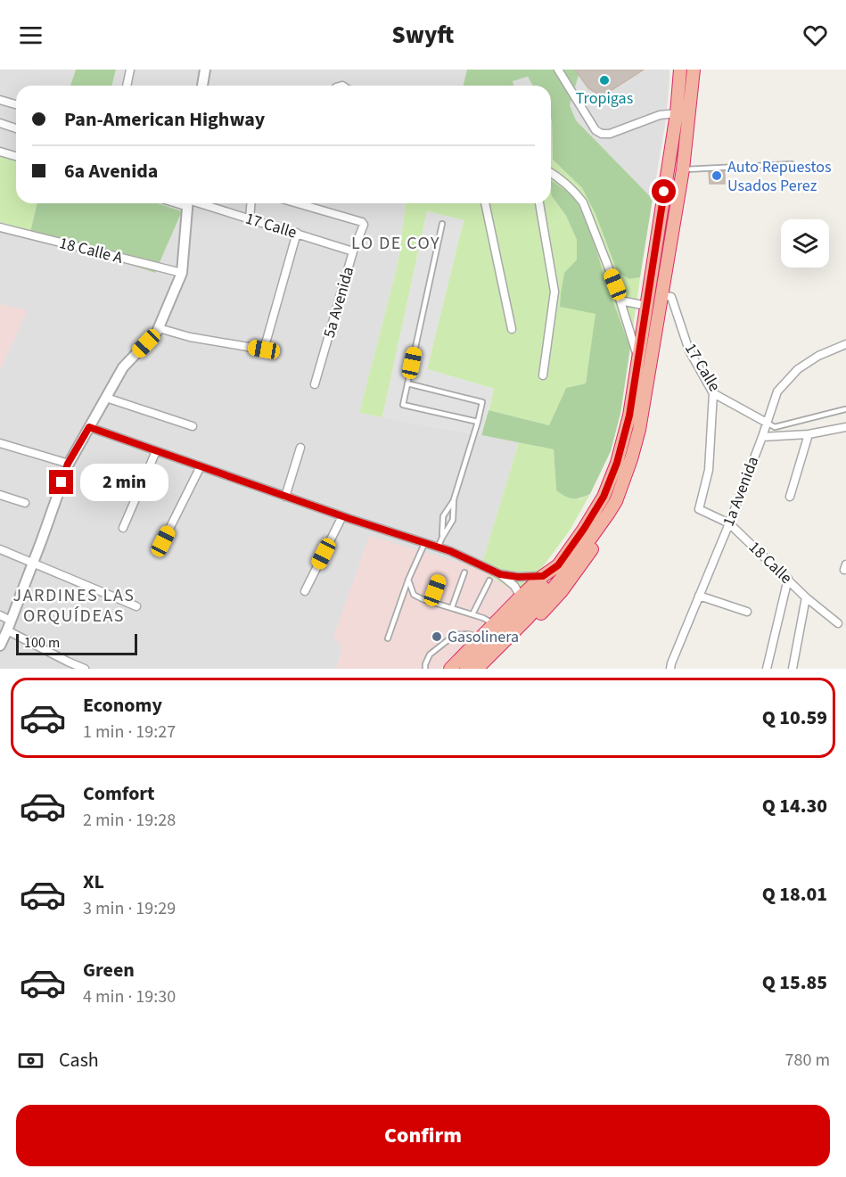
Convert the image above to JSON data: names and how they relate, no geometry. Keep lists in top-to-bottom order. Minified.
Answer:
{"streets":{"street":["17 Calle","18 Calle A","5a Avenida","1a Avenida","18 Calle"]},"crossings":[["17 Calle","5a Avenida"],["17 Calle","1a Avenida"],["17 Calle","18 Calle"],["1a Avenida","18 Calle"]],"districts":["LO DE COY","JARDINES LAS ORQUÍDEAS"],"places":["Tropigas","Auto Repuestos Usados Perez","Gasolinera"],"scale_bar":"100 m","page":{"header":"Swyft","banner":["Pan-American Highway","6a Avenida"],"bubble":"2 min","scale":"100 m","list":[{"name":"Economy","note":"1 min · 19:27","value":"Q 10.59"},{"name":"Comfort","note":"2 min · 19:28","value":"Q 14.30"},{"name":"XL","note":"3 min · 19:29","value":"Q 18.01"},{"name":"Green","note":"4 min · 19:30","value":"Q 15.85"}],"pay":["Cash","780 m"],"buttons":"Confirm"}}
